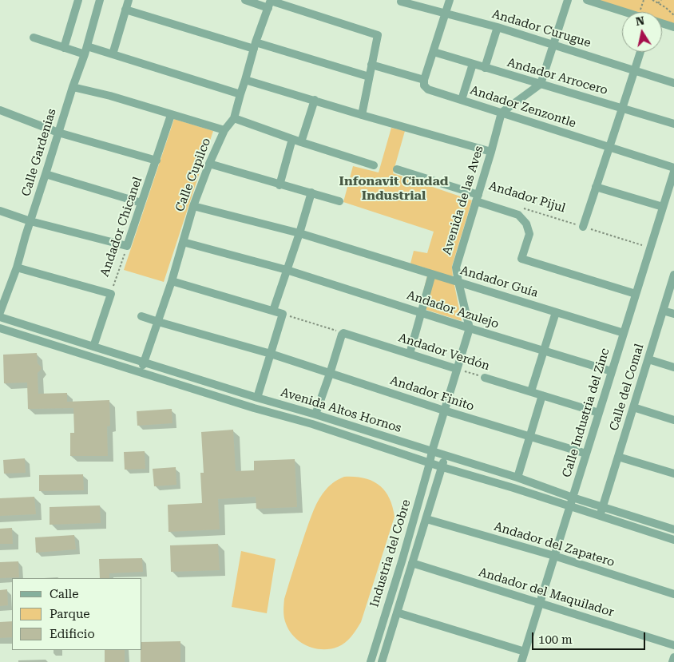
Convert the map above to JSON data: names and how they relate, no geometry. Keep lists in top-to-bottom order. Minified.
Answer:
{"streets":{"street":["Andador Curugue","Andador Arrocero","Andador Zenzontle","Calle Gardenias","Calle Cupilco","Andador Pijul","Avenida de las Aves","Andador Chicanel","Andador Guía","Andador Azulejo","Andador Verdón","Calle del Comal","Andador Finito","Avenida Altos Hornos","Calle Industria del Zinc","Andador del Zapatero","Industria del Cobre","Andador del Maquilador"]},"crossings":[["Andador Zenzontle","Avenida de las Aves"],["Calle Cupilco","Andador Guía"],["Calle Cupilco","Andador Azulejo"],["Calle Cupilco","Andador Finito"],["Calle Cupilco","Avenida Altos Hornos"],["Andador Pijul","Avenida de las Aves"],["Andador Pijul","Calle Industria del Zinc"],["Avenida de las Aves","Andador Guía"],["Avenida de las Aves","Andador Azulejo"],["Andador Chicanel","Avenida Altos Hornos"],["Andador Guía","Calle Industria del Zinc"],["Andador Azulejo","Calle Industria del Zinc"],["Andador Verdón","Calle Industria del Zinc"],["Calle del Comal","Avenida Altos Hornos"],["Andador Finito","Calle Industria del Zinc"],["Avenida Altos Hornos","Calle Industria del Zinc"],["Avenida Altos Hornos","Industria del Cobre"],["Calle Industria del Zinc","Andador del Zapatero"],["Calle Industria del Zinc","Andador del Maquilador"],["Andador del Zapatero","Industria del Cobre"],["Industria del Cobre","Andador del Maquilador"]],"districts":["Infonavit Ciudad Industrial"],"legend":["Calle","Parque","Edificio"],"scale_bar":"100 m","north":"top"}
